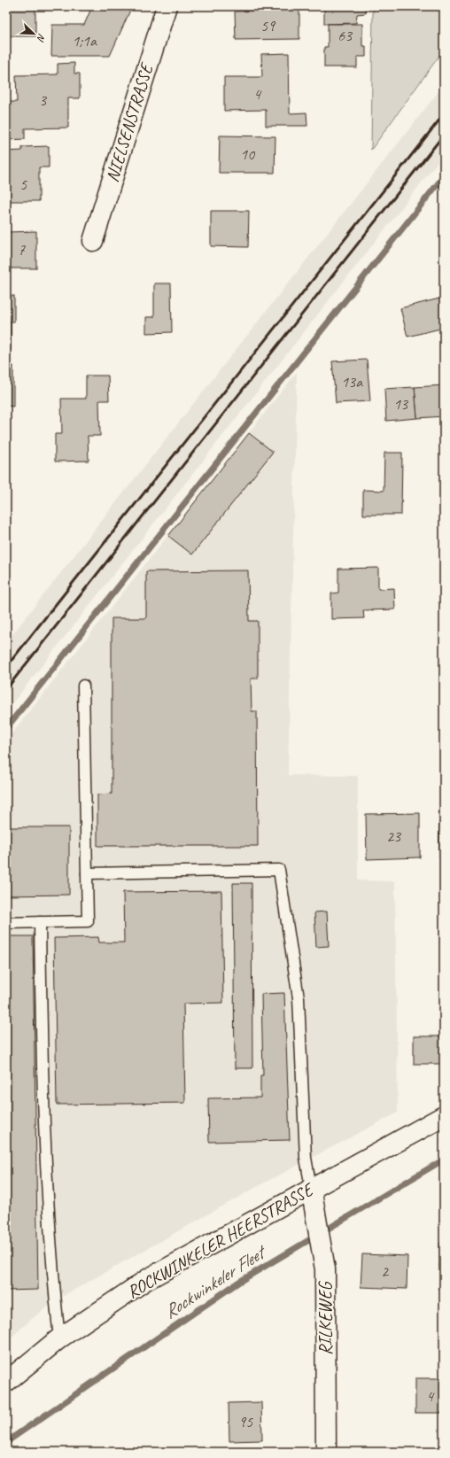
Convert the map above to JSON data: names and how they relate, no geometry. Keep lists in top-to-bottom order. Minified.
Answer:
{"streets":{"main road":["NIELSENSTRASSE","ROCKWINKELER HEERSTRASSE","RILKEWEG"]},"crossings":[["ROCKWINKELER HEERSTRASSE","RILKEWEG"]],"water":["Rockwinkeler Fleet"],"house_numbers":["59","63","1;1a","4","3","10","5","7","13a","13","23","2","4","95"],"north":"bottom right"}
